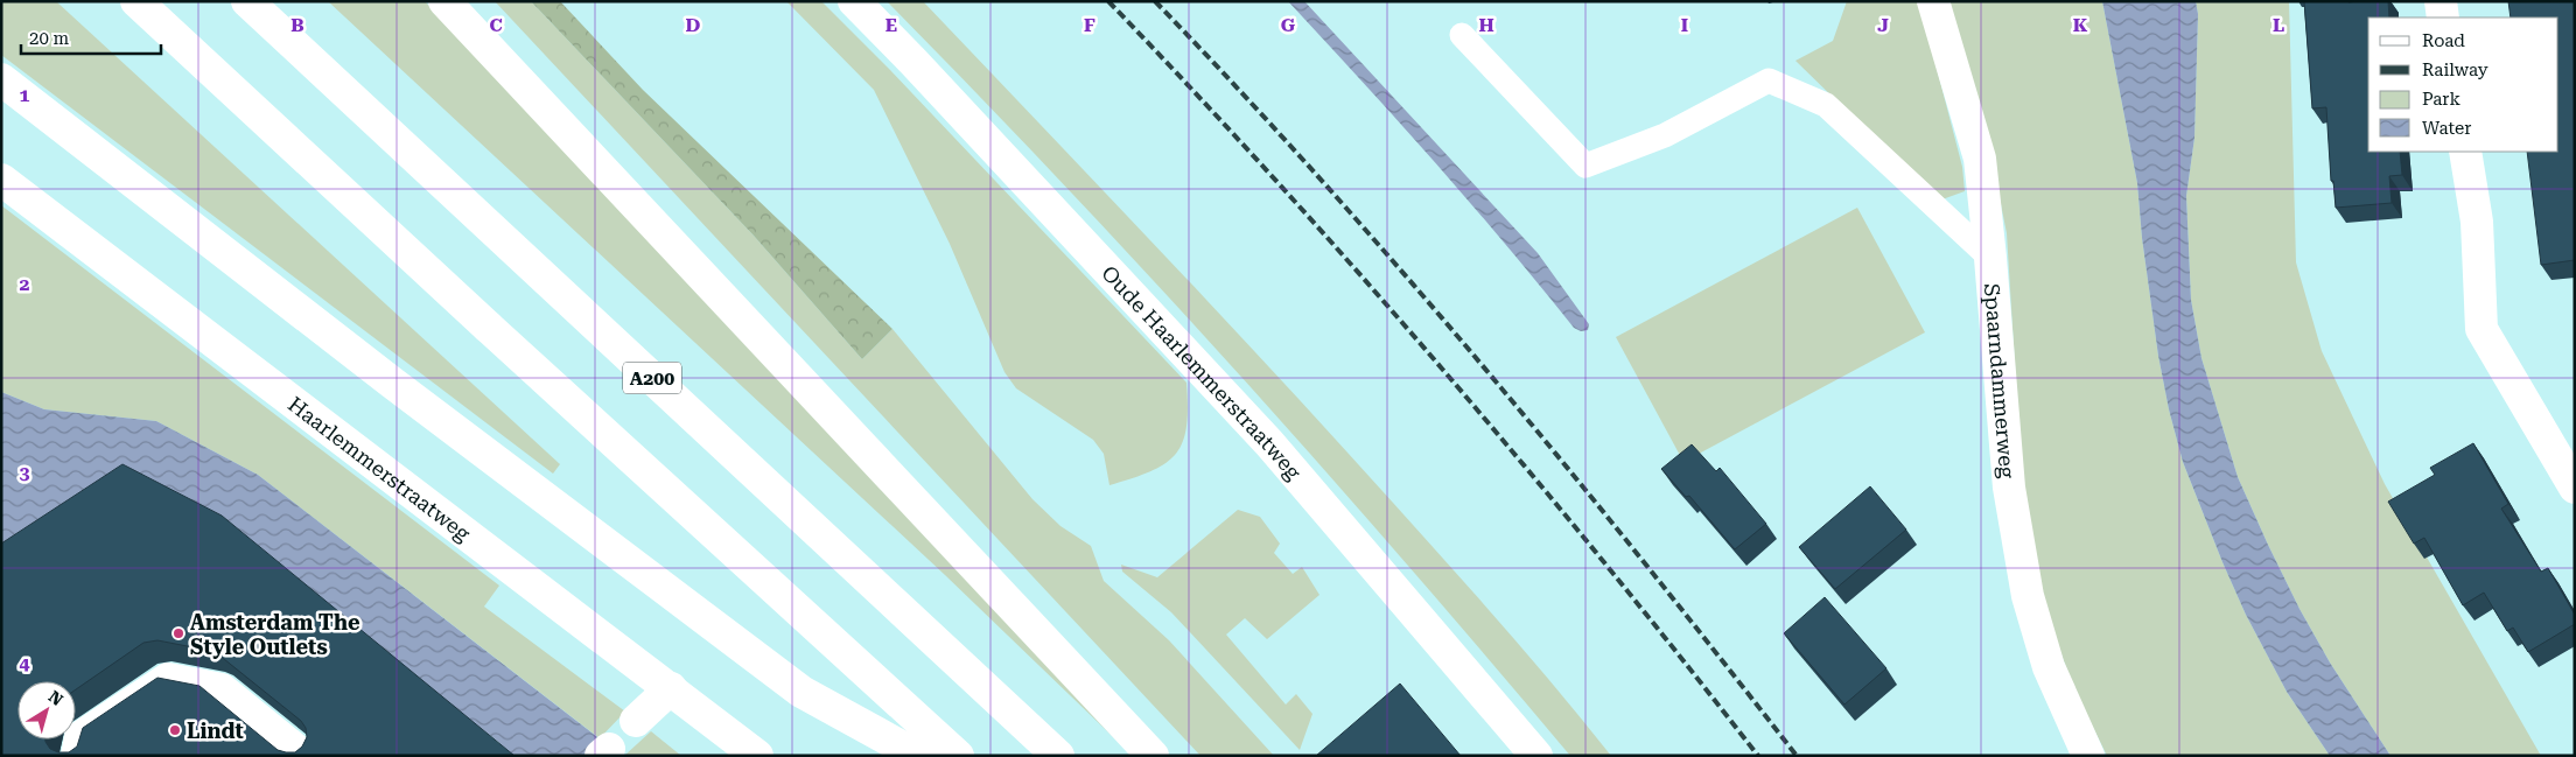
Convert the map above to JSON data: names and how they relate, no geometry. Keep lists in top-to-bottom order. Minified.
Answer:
{"streets":{"main road":["Oude Haarlemmerstraatweg","A200","Spaarndammerweg","Haarlemmerstraatweg"]},"places":["Amsterdam The Style Outlets","Lindt"],"legend":["Road","Railway","Park","Water"],"scale_bar":"20 m","north":"top right","grid":{"columns":["B","C","D","E","F","G","H","I","J","K","L"],"rows":["1","2","3","4"]}}
